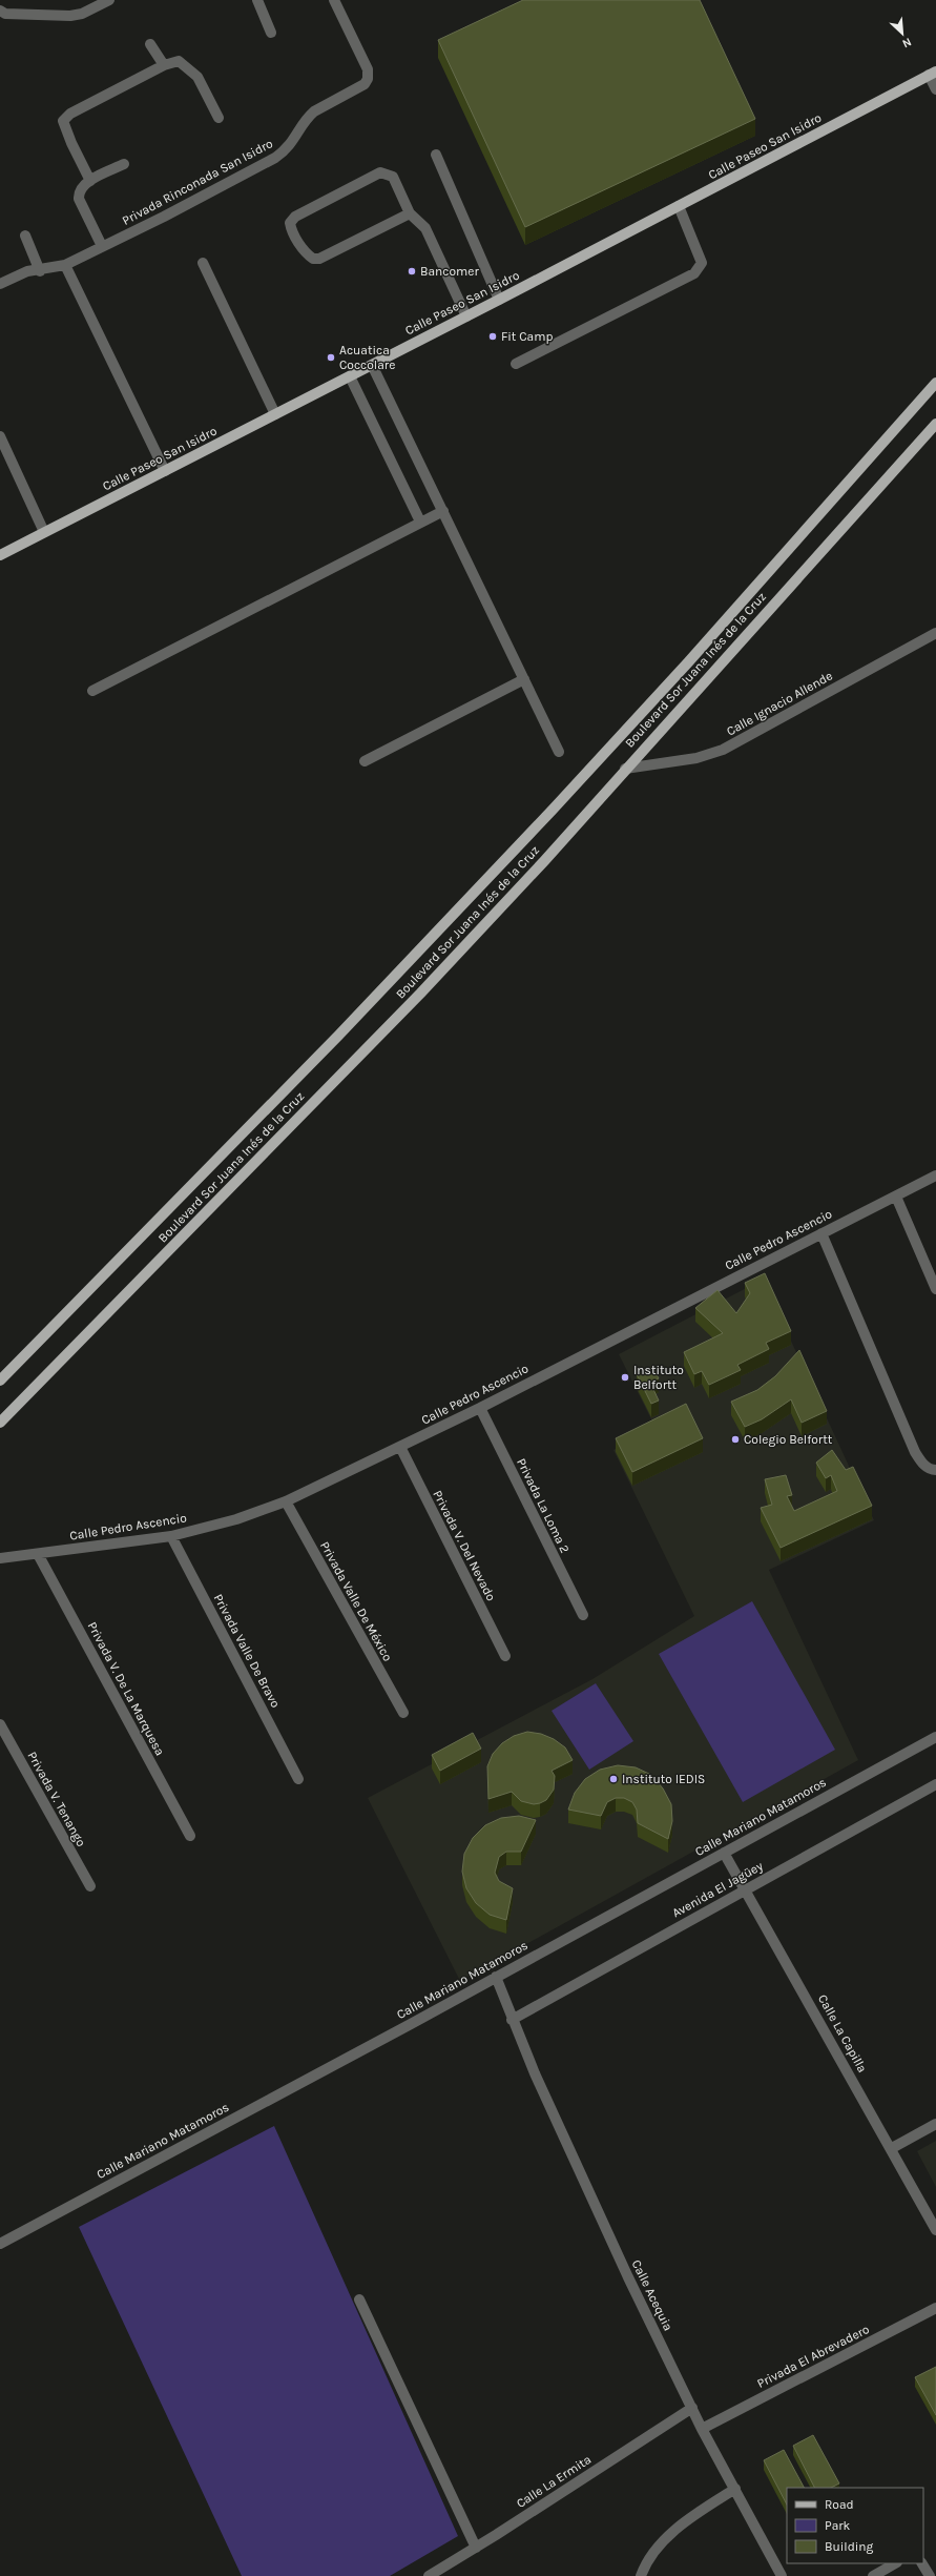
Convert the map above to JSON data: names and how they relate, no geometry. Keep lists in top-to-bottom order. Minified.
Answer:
{"streets":{"main road":["Calle Paseo San Isidro","Boulevard Sor Juana Inés de la Cruz"],"street":["Privada Rinconada San Isidro","Calle Ignacio Allende","Calle Pedro Ascencio","Privada La Loma 2","Privada V. Del Nevado","Privada Valle De México","Privada Valle De Bravo","Privada V. De La Marquesa","Privada V. Tenango","Calle Mariano Matamoros","Avenida El Jagüey","Calle La Capilla","Calle Acequia","Privada El Abrevadero","Calle La Ermita"]},"crossings":[["Boulevard Sor Juana Inés de la Cruz","Calle Ignacio Allende"],["Calle Pedro Ascencio","Privada La Loma 2"],["Calle Pedro Ascencio","Privada V. Del Nevado"],["Calle Pedro Ascencio","Privada Valle De México"],["Calle Pedro Ascencio","Privada Valle De Bravo"],["Calle Pedro Ascencio","Privada V. De La Marquesa"],["Calle Mariano Matamoros","Calle La Capilla"],["Calle Mariano Matamoros","Calle Acequia"],["Avenida El Jagüey","Calle La Capilla"],["Avenida El Jagüey","Calle Acequia"],["Calle Acequia","Privada El Abrevadero"],["Calle Acequia","Calle La Ermita"]],"places":["Bancomer","Fit Camp","Acuatica Coccolare","Instituto Belfortt","Colegio Belfortt","Instituto IEDIS"],"legend":["Road","Park","Building"],"north":"bottom right"}
